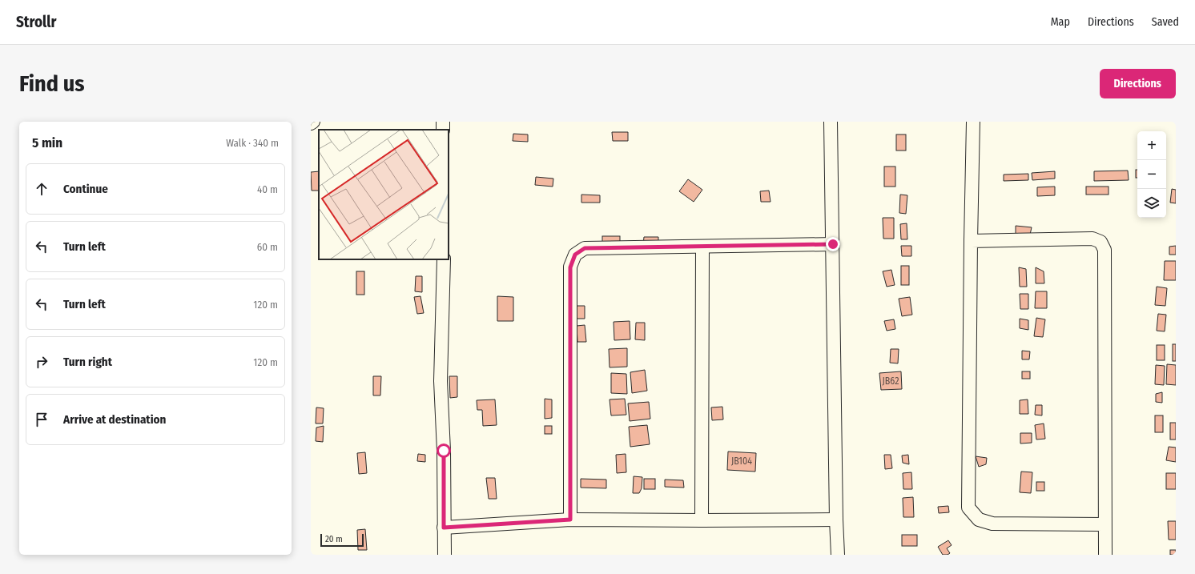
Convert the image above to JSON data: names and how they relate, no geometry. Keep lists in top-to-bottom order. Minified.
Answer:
{"house_numbers":["JB62","JB104"],"scale_bar":"20 m","page":{"header":"Strollr","nav":["Map","Directions","Saved"],"buttons":"Directions","title":"Find us","heading":["5 min","Walk · 340 m"],"map_buttons":["+","−"],"list":[["Continue","40 m"],["Turn left","60 m"],["Turn left","120 m"],["Turn right","120 m"],"Arrive at destination"],"scale":"20 m"}}
